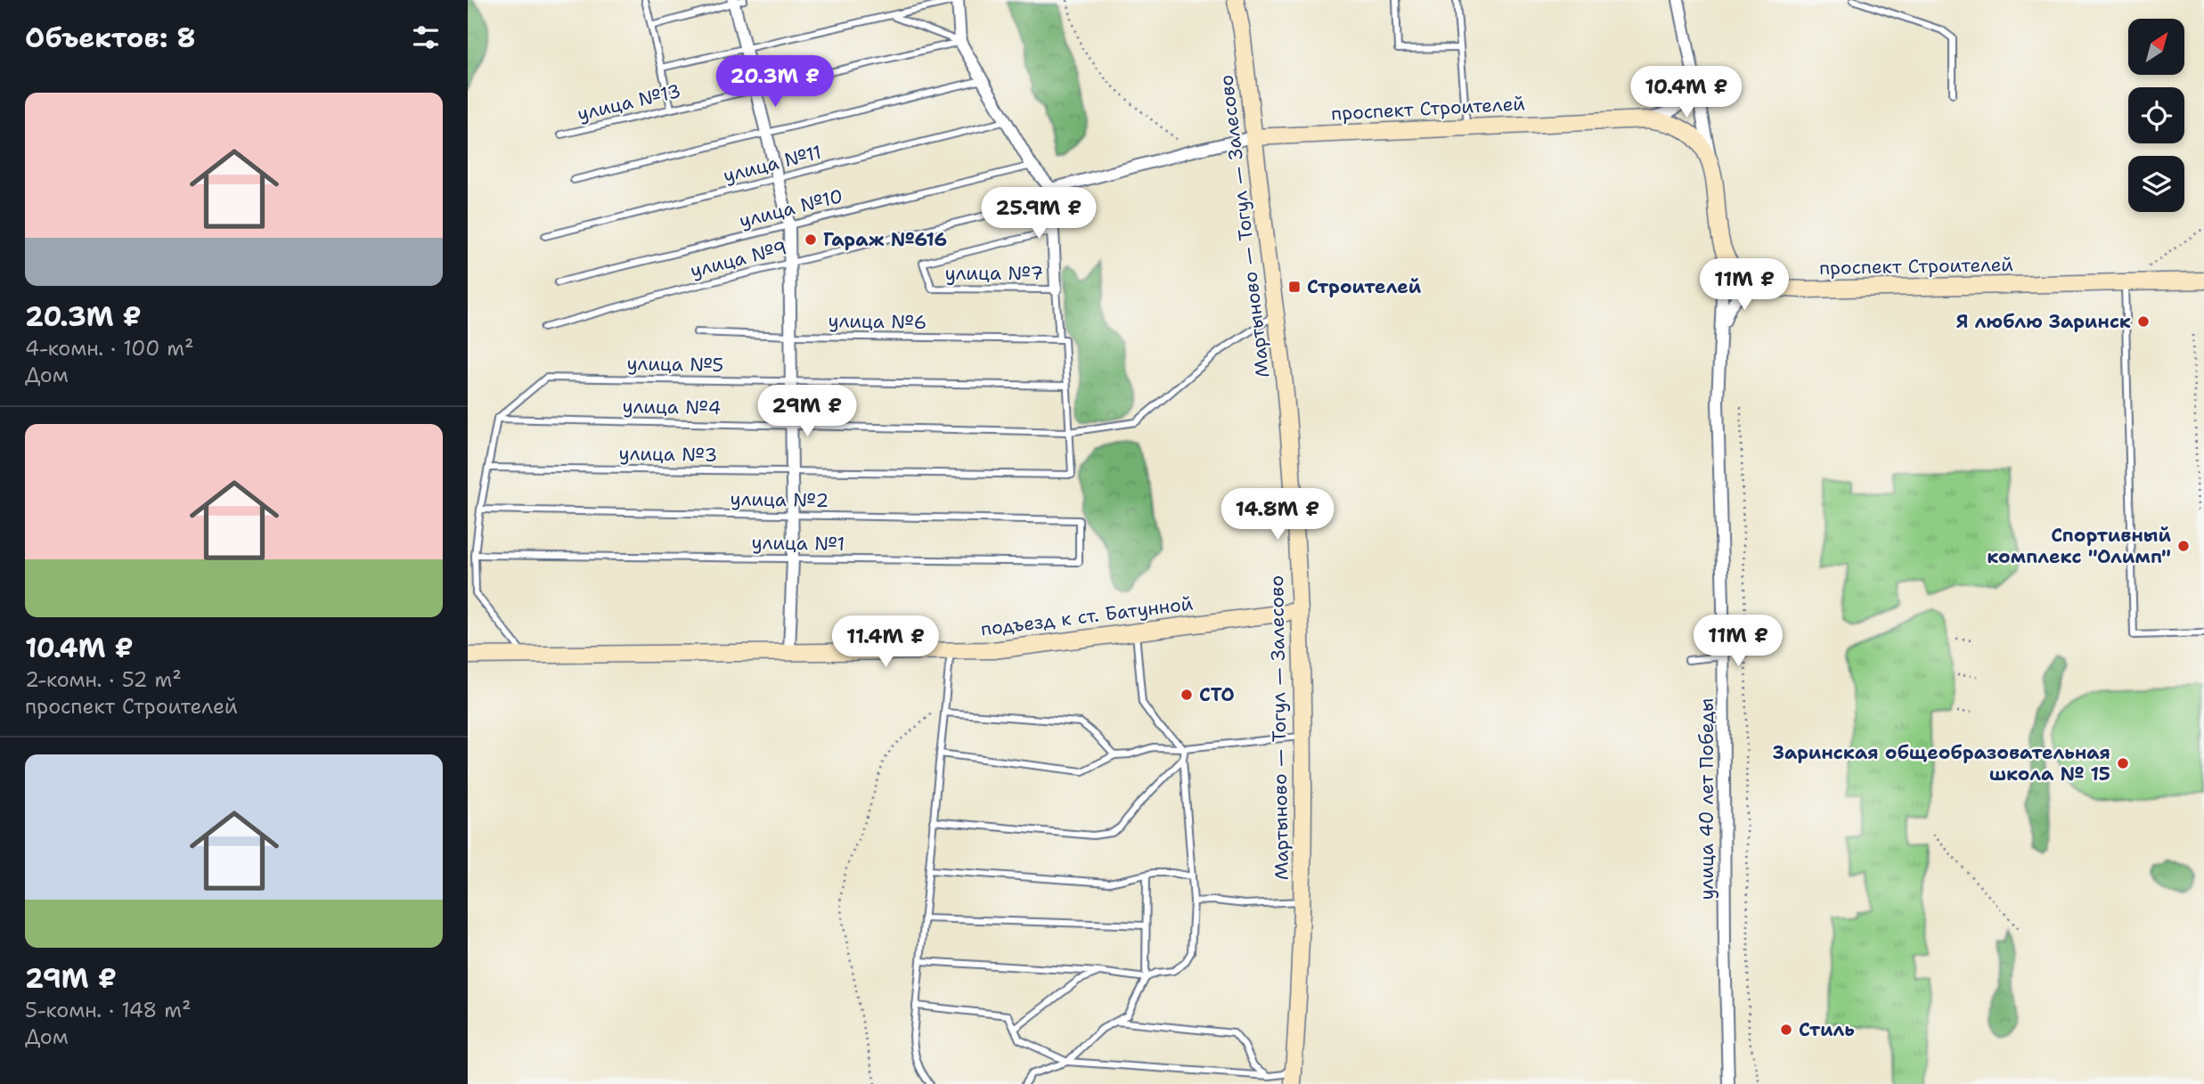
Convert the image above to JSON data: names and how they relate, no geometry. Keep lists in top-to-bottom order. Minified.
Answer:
{"streets":{"street":["проспект Строителей","Мартыново — Тогул — Залесово","подъезд к ст. Батунной","улица 40 лет Победы"],"lane":["улица №13","улица №11","улица №10","улица №9","улица №7","улица №6","улица №5","улица №4","улица №3","улица №2","улица №1"]},"crossings":[["проспект Строителей","Мартыново — Тогул — Залесово"],["проспект Строителей","улица 40 лет Победы"],["Мартыново — Тогул — Залесово","улица №4"],["Мартыново — Тогул — Залесово","подъезд к ст. Батунной"],["улица №5","улица №4"],["улица №4","улица №3"],["улица №2","улица №1"]],"places":{"other":["Гараж №616","Я люблю Заринск","Спортивный комплекс \"Олимп\"","СТО","Заринская общеобразовательная школа № 15","Стиль"],"transit":["Строителей"]},"north":"top right","page":{"heading":"Объектов: 8","price":["20.3M ₽","10.4M ₽","25.9M ₽","11M ₽","29M ₽","14.8M ₽","11M ₽","11.4M ₽"],"list":[{"name":"20.3M ₽","note":"4-комн. · 100 m² · Дом"},{"name":"10.4M ₽","note":"2-комн. · 52 m² · проспект Строителей"},{"name":"29M ₽","note":"5-комн. · 148 m² · Дом"}]}}
